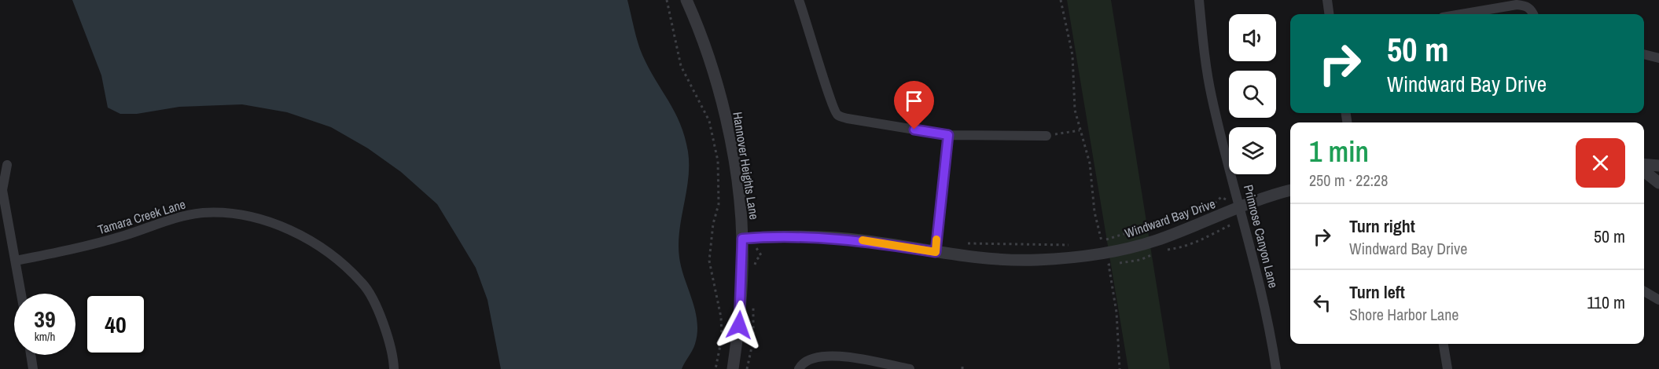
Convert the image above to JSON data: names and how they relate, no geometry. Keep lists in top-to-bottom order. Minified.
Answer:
{"streets":{"street":["Hannover Heights Lane","Tamara Creek Lane","Windward Bay Drive","Primrose Canyon Lane"]},"crossings":[["Hannover Heights Lane","Windward Bay Drive"],["Windward Bay Drive","Primrose Canyon Lane"]],"page":{"turn":["50 m","Windward Bay Drive"],"heading":["1 min","250 m · 22:28"],"list":[{"name":"Turn right","note":"Windward Bay Drive","value":"50 m"},{"name":"Turn left","note":"Shore Harbor Lane","value":"110 m"}],"speed":"39 km/h","limit":"40"}}
